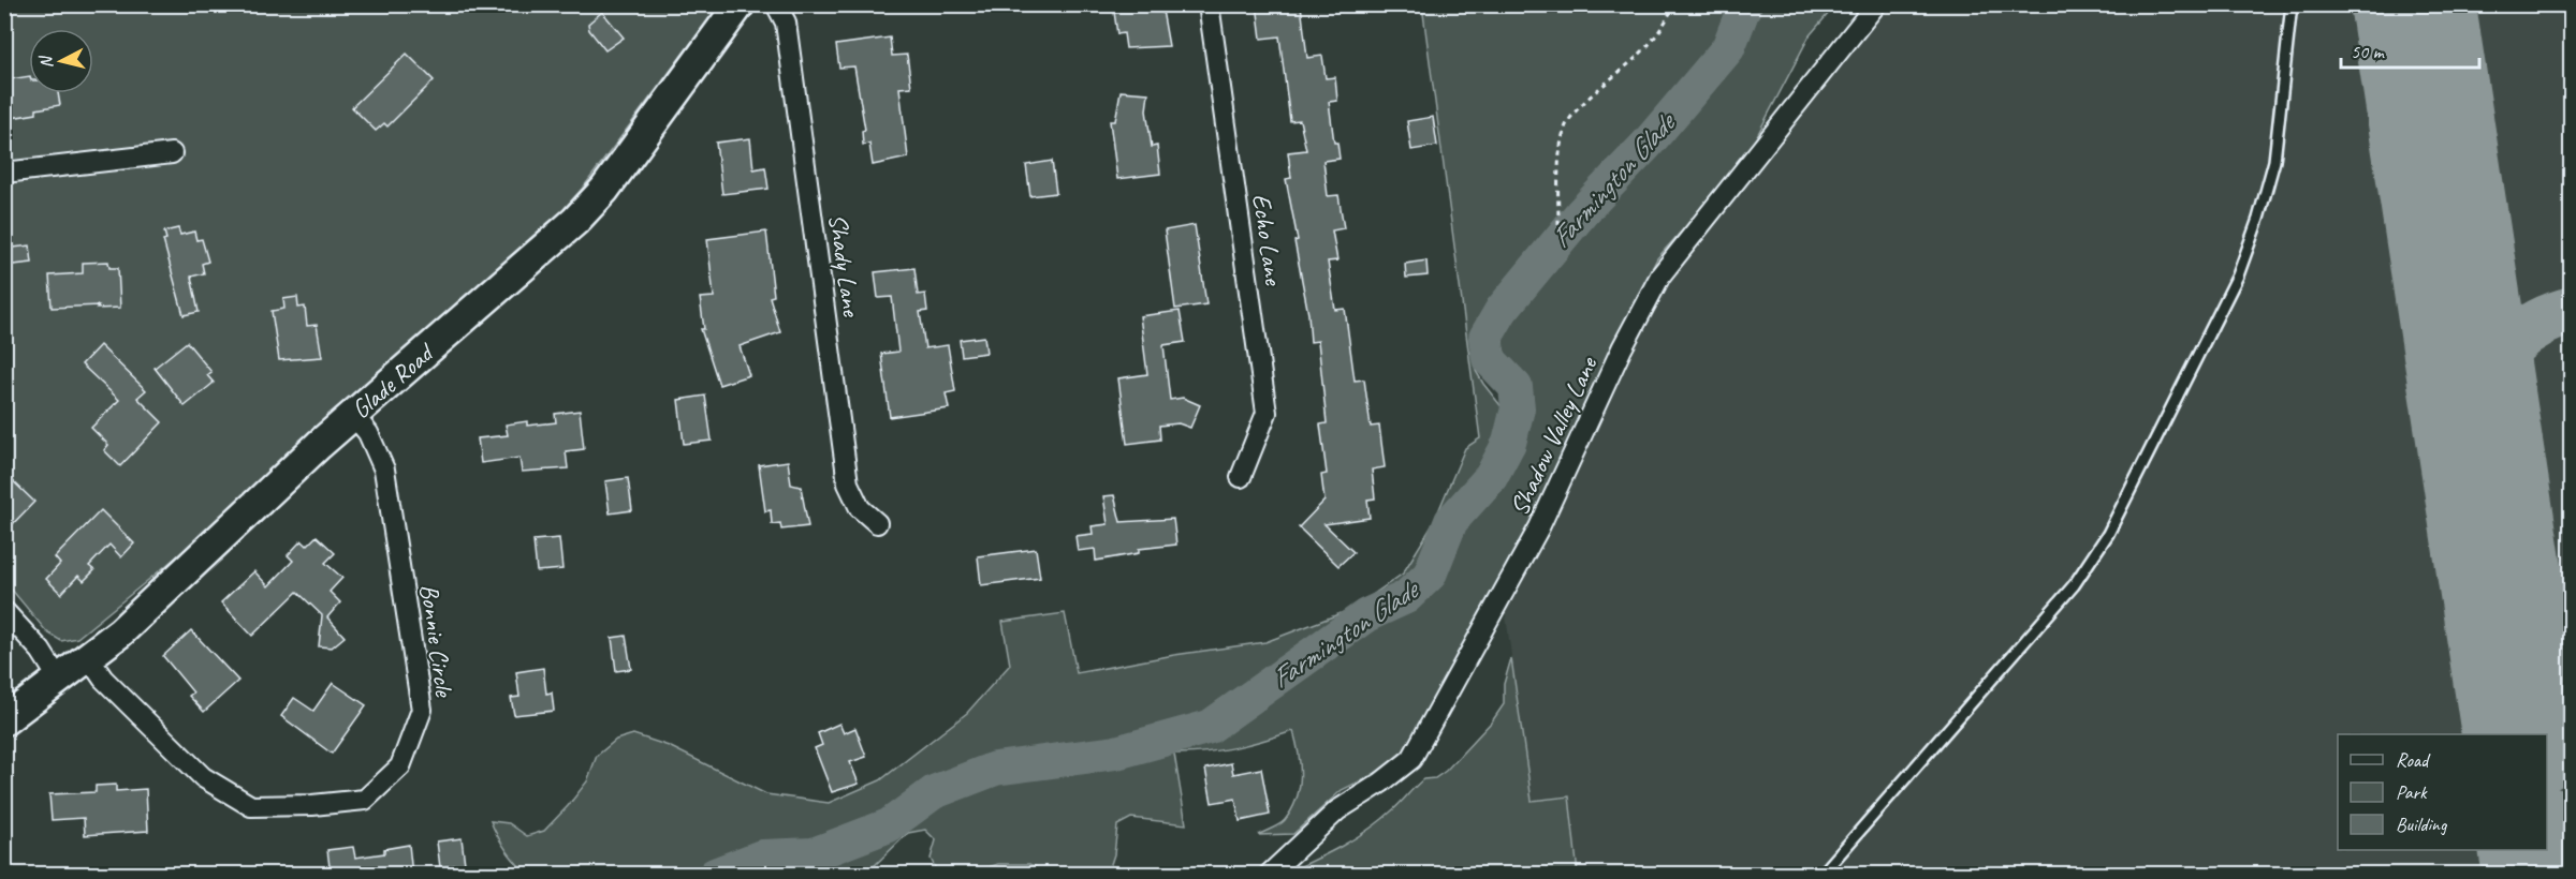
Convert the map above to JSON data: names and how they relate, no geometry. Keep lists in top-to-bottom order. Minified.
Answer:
{"streets":{"street":["Echo Lane","Shady Lane","Glade Road","Shadow Valley Lane","Bonnie Circle"]},"crossings":[["Glade Road","Bonnie Circle"]],"water":["Farmington Glade"],"legend":["Road","Park","Building"],"scale_bar":"50 m","north":"left"}
